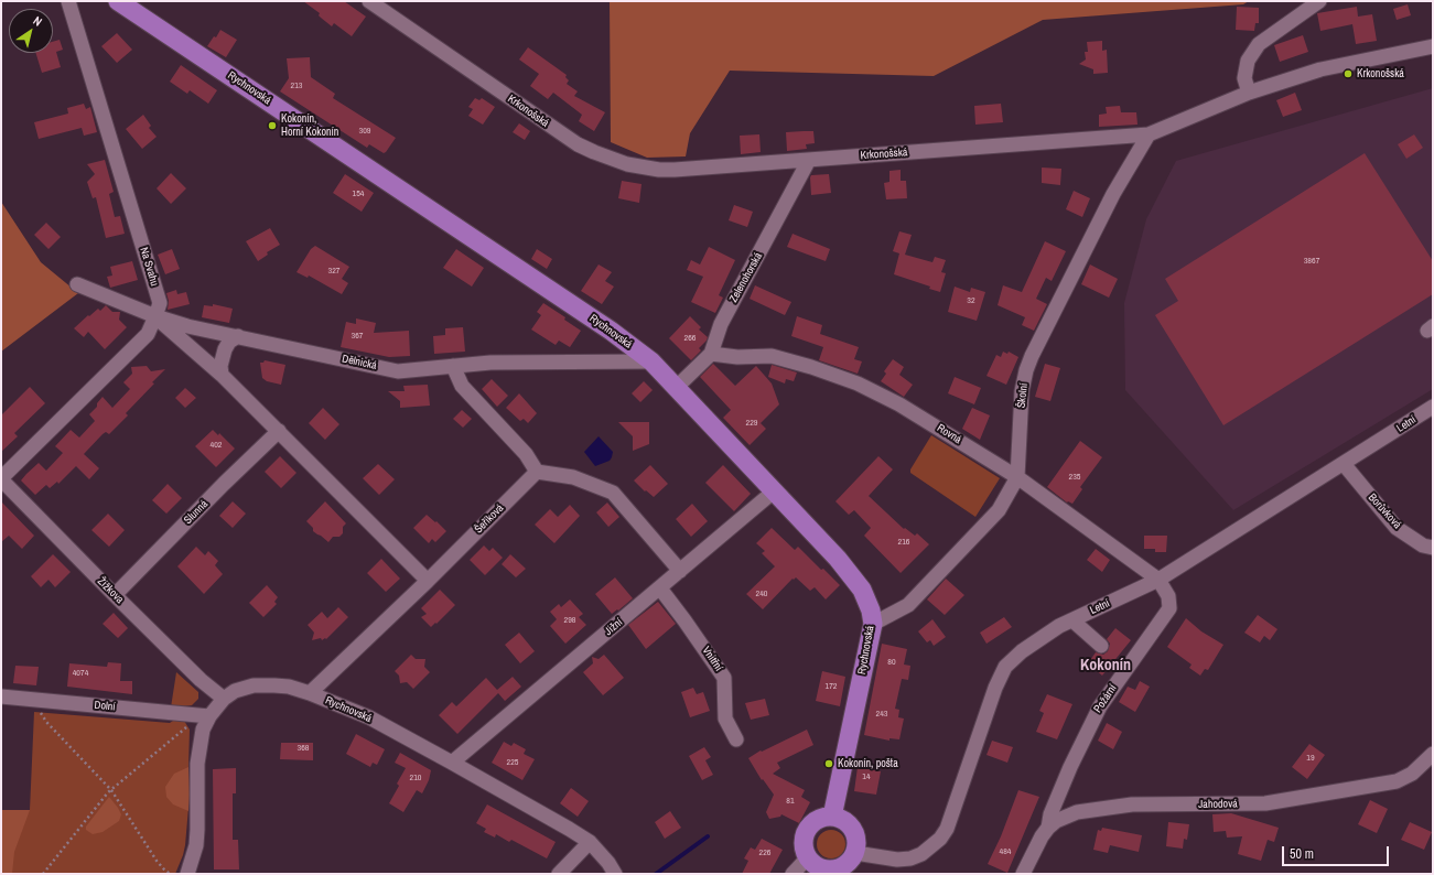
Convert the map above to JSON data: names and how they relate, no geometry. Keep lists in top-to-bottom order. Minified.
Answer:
{"streets":{"main road":["Rychnovská"],"street":["Krkonošská","Na Svahu","Zelenohorská","Dělnická","Školní","Letní","Rovná","Borůvková","Slunná","Šeříková","Žižkova","Jižní","Vnitřní","Požární","Dolní","Jahodová"]},"crossings":[["Rychnovská","Zelenohorská"],["Rychnovská","Dělnická"],["Rychnovská","Školní"],["Rychnovská","Letní"],["Rychnovská","Šeříková"],["Rychnovská","Žižkova"],["Rychnovská","Jižní"],["Rychnovská","Dolní"],["Krkonošská","Zelenohorská"],["Krkonošská","Školní"],["Na Svahu","Dělnická"],["Na Svahu","Žižkova"],["Zelenohorská","Rovná"],["Školní","Rovná"],["Letní","Rovná"],["Letní","Borůvková"],["Letní","Požární"],["Rovná","Požární"],["Slunná","Žižkova"],["Jižní","Vnitřní"],["Požární","Jahodová"]],"districts":["Kokonín"],"places":["Krkonošská","Kokonín, Horní Kokonín","Kokonín, pošta"],"house_numbers":["213","309","154","3867","327","32","367","266","229","402","235","216","240","298","80","4074","172","243","368","19","225","14","210","81","484","226"],"scale_bar":"50 m","north":"top right"}
